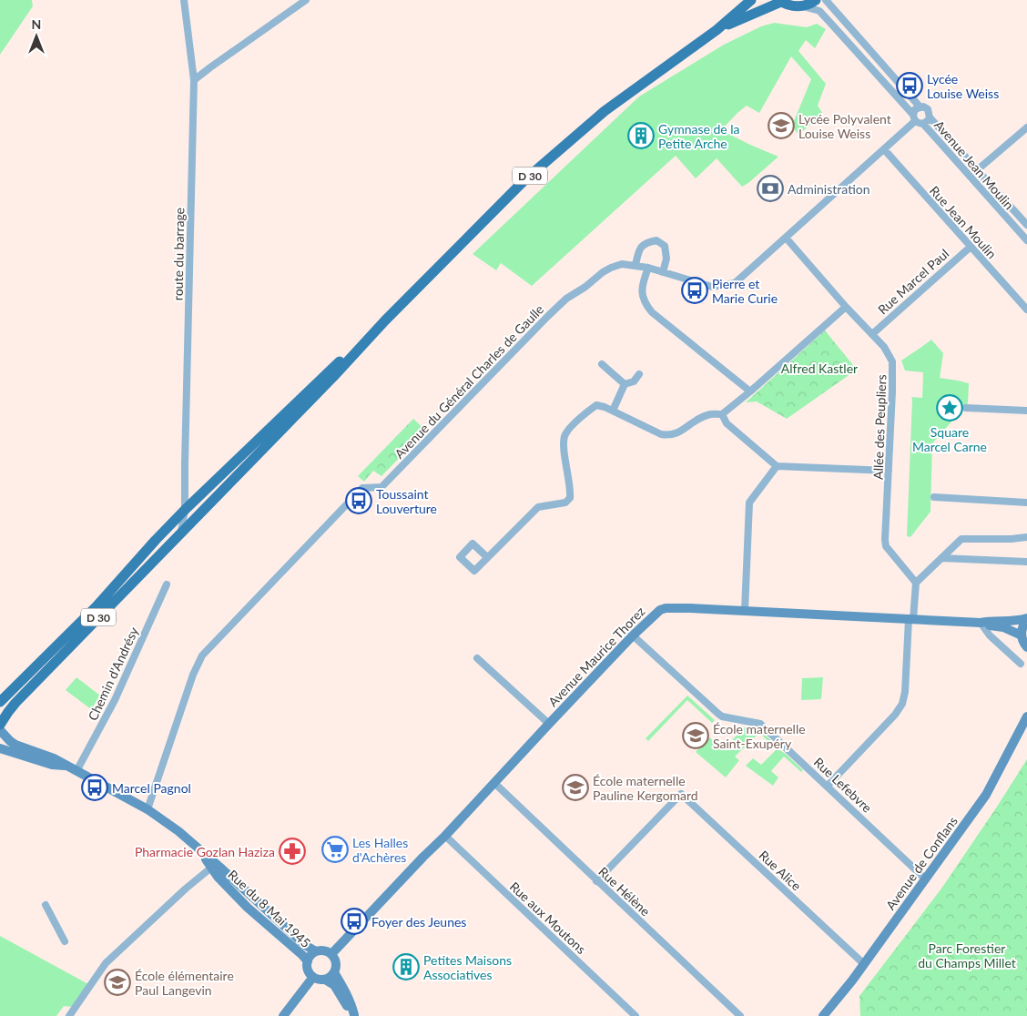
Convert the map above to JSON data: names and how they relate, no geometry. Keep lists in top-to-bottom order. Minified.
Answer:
{"streets":{"main road":["D 30"],"street":["Avenue Jean Moulin","Rue Jean Moulin","route du barrage","Rue Marcel Paul","Avenue du Général Charles de Gaulle","Allée des Peupliers","Avenue Maurice Thorez","Chemin d'Andrésy","Rue Lefebvre","Avenue de Conflans","Rue Alice","Rue Hélène","Rue du 8 Mai 1945","Rue aux Moutons"]},"crossings":[["Avenue Jean Moulin","Avenue du Général Charles de Gaulle"],["D 30","route du barrage"],["Rue Jean Moulin","Rue Marcel Paul"],["Rue Jean Moulin","Avenue du Général Charles de Gaulle"],["Rue Marcel Paul","Allée des Peupliers"],["Avenue du Général Charles de Gaulle","Allée des Peupliers"],["Avenue du Général Charles de Gaulle","Rue du 8 Mai 1945"],["Avenue Maurice Thorez","Rue Lefebvre"],["Avenue Maurice Thorez","Rue Hélène"],["Avenue Maurice Thorez","Rue du 8 Mai 1945"],["Avenue Maurice Thorez","Rue aux Moutons"],["Chemin d'Andrésy","Rue du 8 Mai 1945"],["Rue Lefebvre","Avenue de Conflans"],["Avenue de Conflans","Rue Alice"],["Rue Alice","Rue Hélène"]],"parks":["Alfred Kastler","Parc Forestier du Champs Millet"],"places":{"bus stop":["Lycée Louise Weiss","Pierre et Marie Curie","Toussaint Louverture","Marcel Pagnol","Foyer des Jeunes"],"school or university":["Lycée Polyvalent Louise Weiss","École maternelle Saint-Exupéry","École maternelle Pauline Kergomard","École élémentaire Paul Langevin"],"building":["Gymnase de la Petite Arche","Petites Maisons Associatives"],"bank":["Administration"],"place":["Square Marcel Carne"],"supermarket":["Les Halles d'Achères"],"pharmacy":["Pharmacie Gozlan Haziza"]},"north":"top"}
